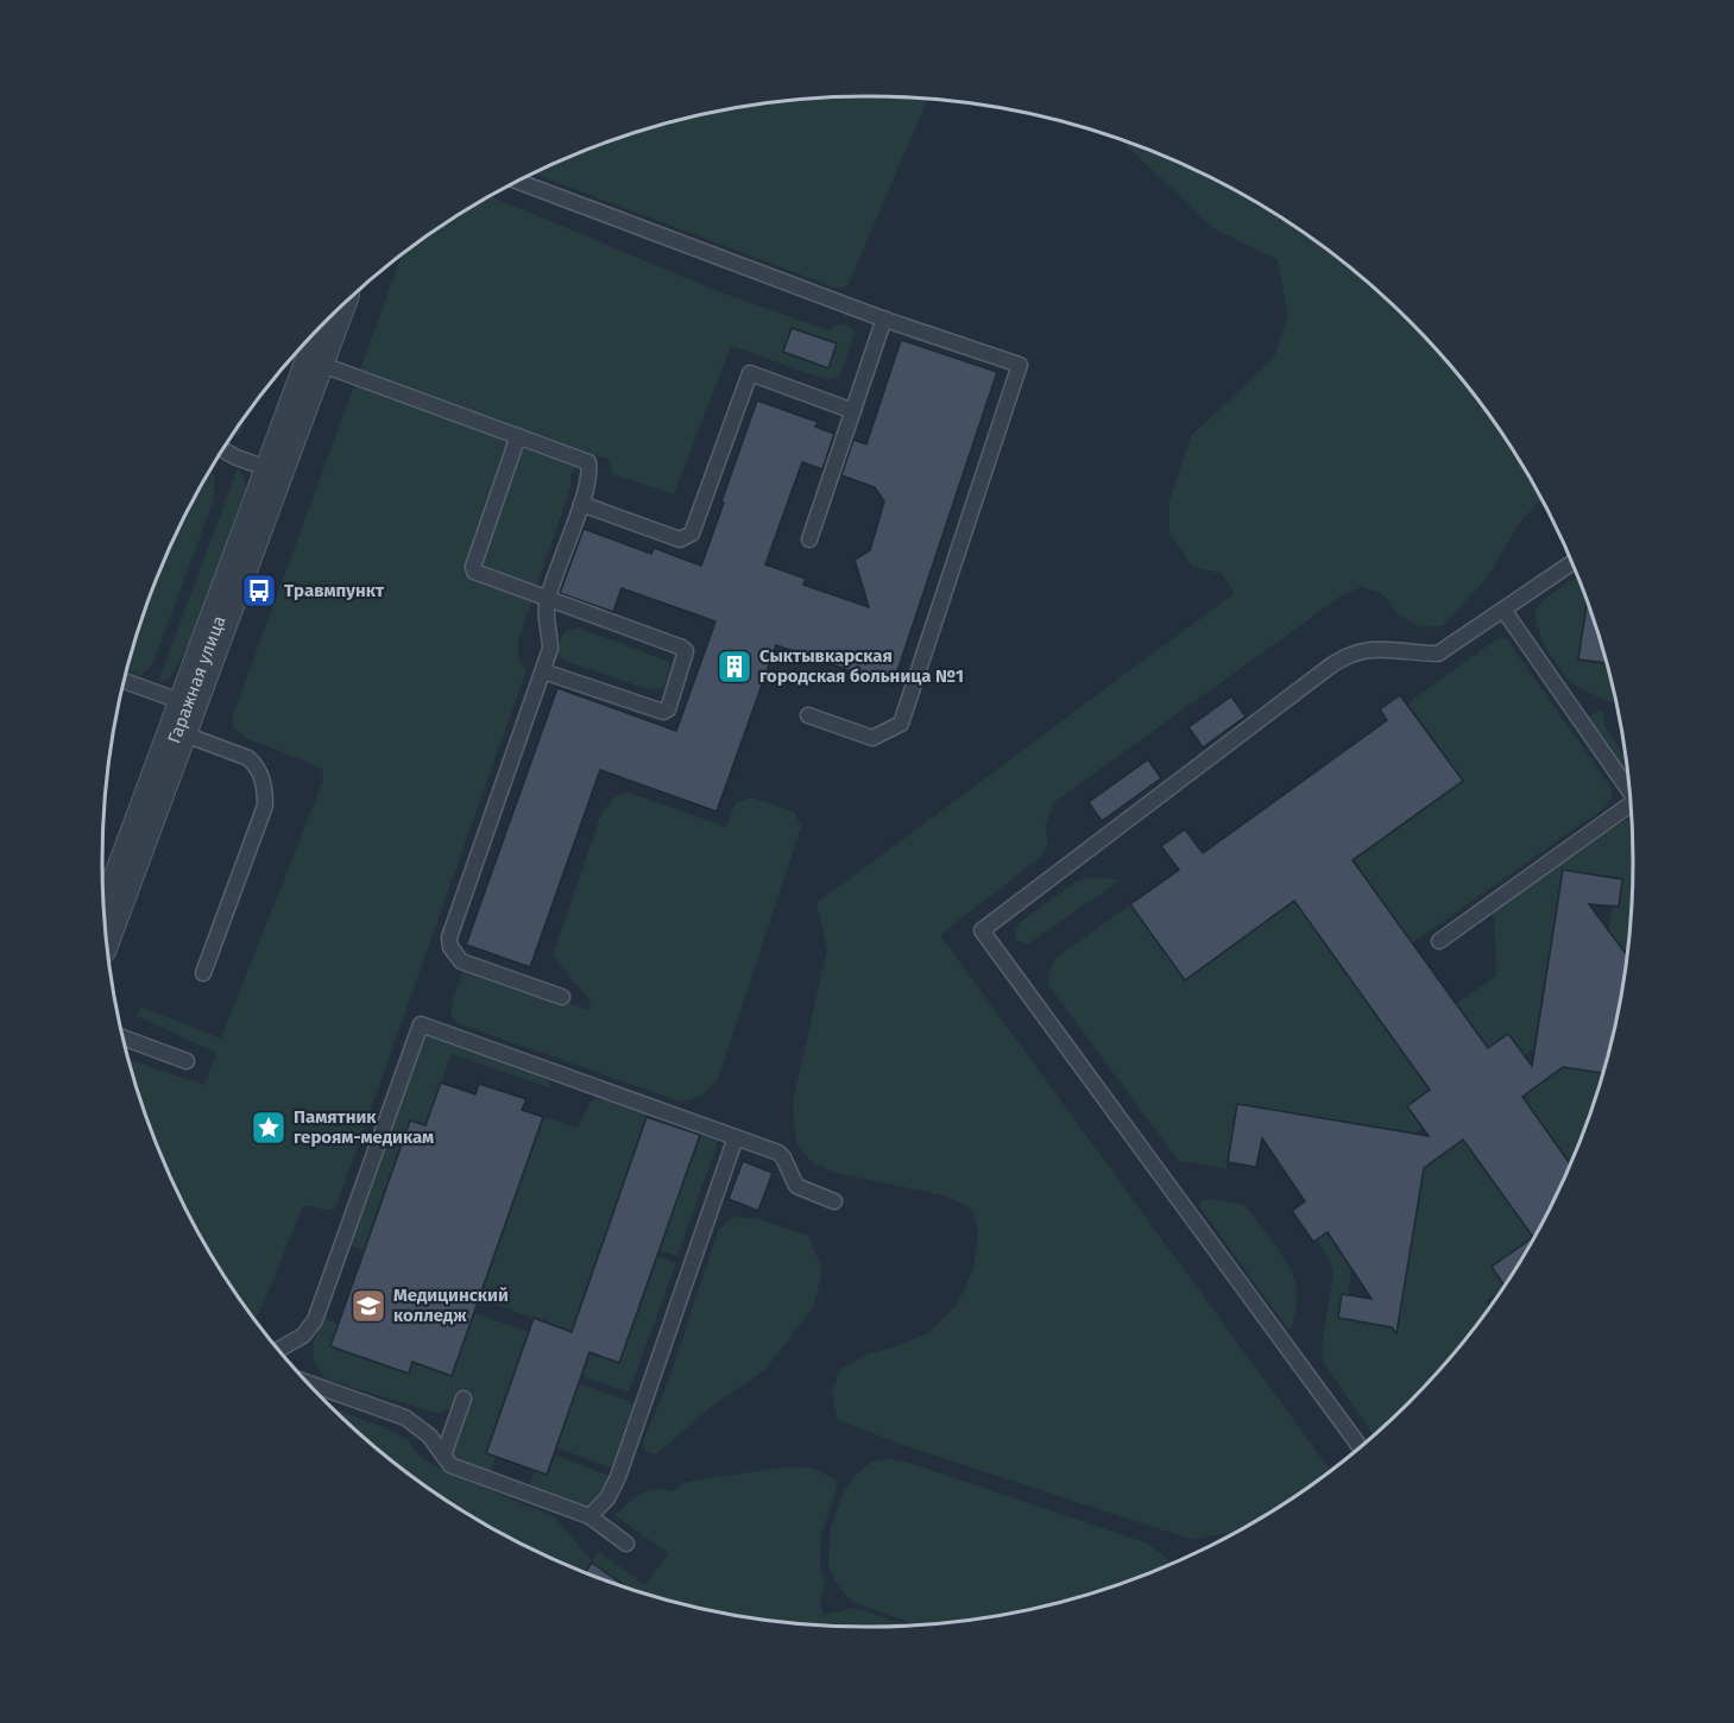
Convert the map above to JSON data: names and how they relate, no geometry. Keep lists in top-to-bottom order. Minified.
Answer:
{"streets":{"street":["Гаражная улица"]},"places":{"bus stop":["Травмпункт"],"building":["Сыктывкарская городская больница №1"],"place":["Памятник героям-медикам"],"school or university":["Медицинский колледж"]}}
